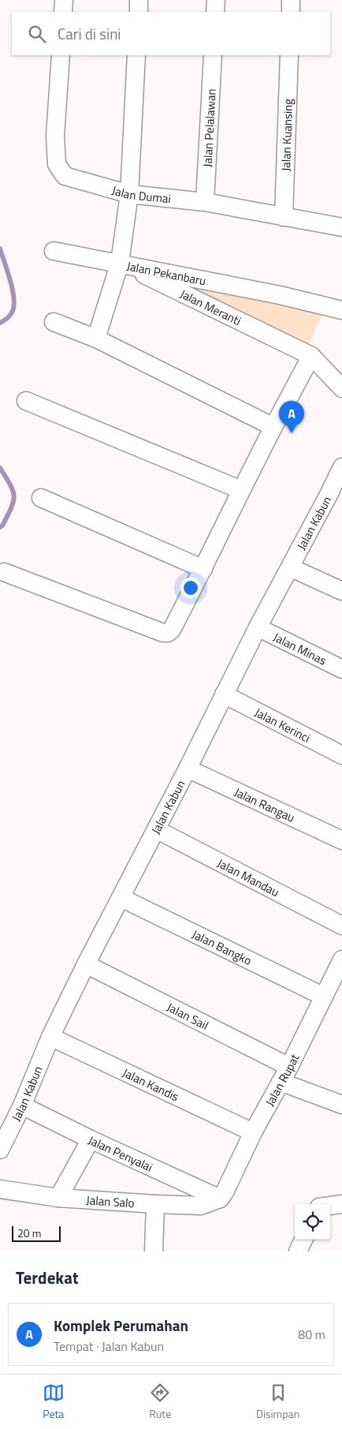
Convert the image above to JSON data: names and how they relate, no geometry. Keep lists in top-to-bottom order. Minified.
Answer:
{"streets":{"street":["Jalan Pelalawan","Jalan Kuansing","Jalan Dumai","Jalan Pekanbaru","Jalan Meranti","Jalan Kabun","Jalan Minas","Jalan Kerinci","Jalan Rangau","Jalan Mandau","Jalan Bangko","Jalan Sail","Jalan Rupat","Jalan Kandis","Jalan Penyalai","Jalan Salo"]},"crossings":[["Jalan Pelalawan","Jalan Dumai"],["Jalan Kuansing","Jalan Dumai"],["Jalan Dumai","Jalan Pekanbaru"],["Jalan Pekanbaru","Jalan Meranti"],["Jalan Kabun","Jalan Minas"],["Jalan Kabun","Jalan Kerinci"],["Jalan Kabun","Jalan Rangau"],["Jalan Kabun","Jalan Mandau"],["Jalan Kabun","Jalan Bangko"],["Jalan Kabun","Jalan Sail"],["Jalan Kabun","Jalan Kandis"],["Jalan Kabun","Jalan Penyalai"],["Jalan Bangko","Jalan Rupat"],["Jalan Sail","Jalan Rupat"],["Jalan Rupat","Jalan Kandis"],["Jalan Rupat","Jalan Penyalai"],["Jalan Rupat","Jalan Salo"],["Jalan Penyalai","Jalan Salo"]],"scale_bar":"20 m","page":{"search":"Cari di sini","pins":"A","scale":"20 m","heading":"Terdekat","list":[{"mark":"A","name":"Komplek Perumahan","note":"Tempat · Jalan Kabun","value":"80 m"}],"nav":["Peta","Rute","Disimpan"]}}
